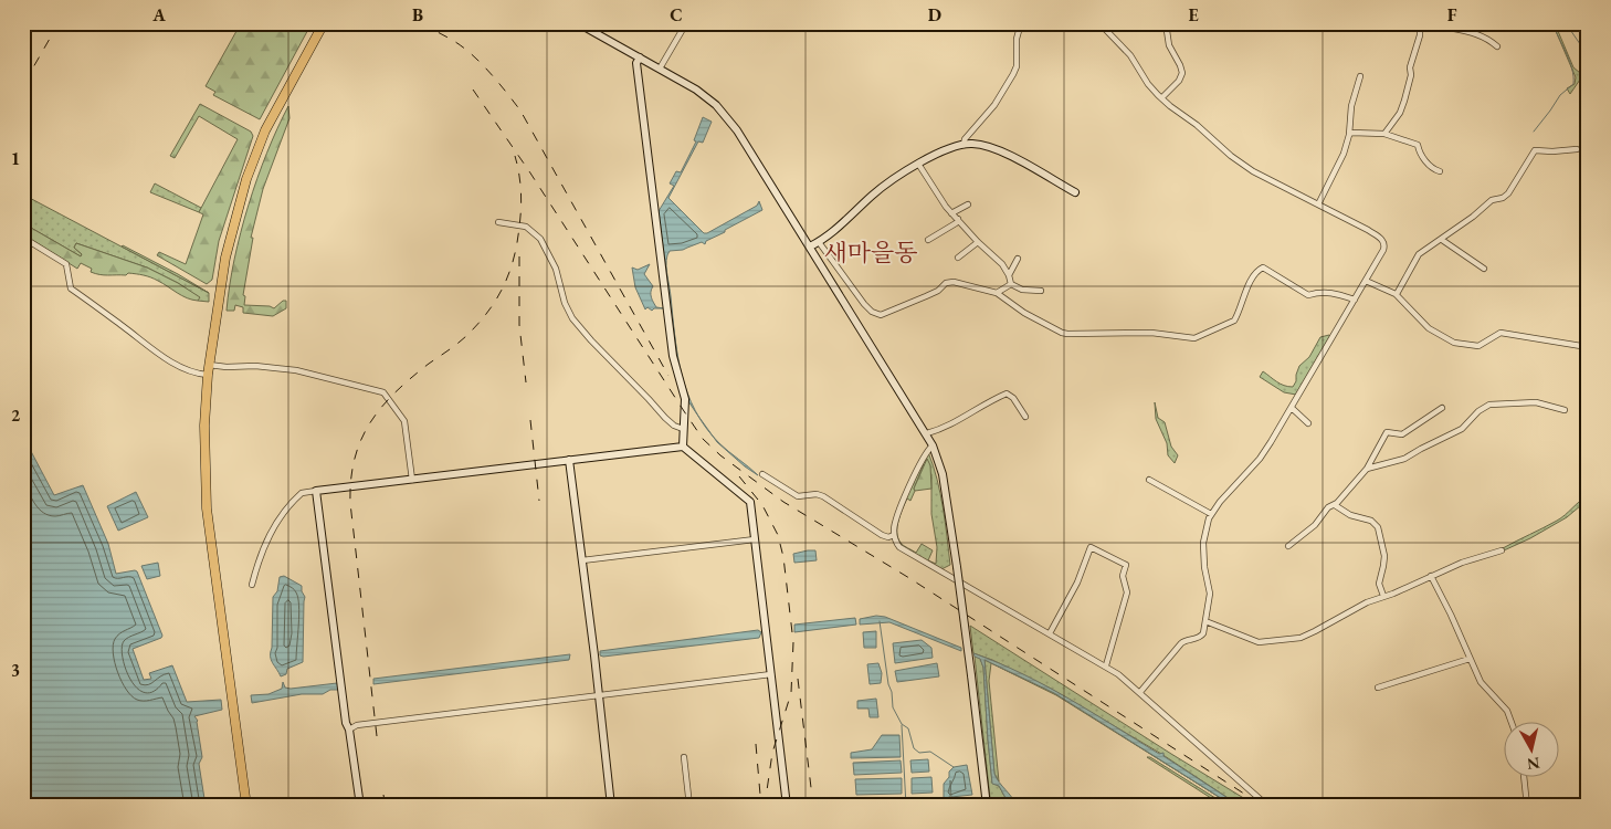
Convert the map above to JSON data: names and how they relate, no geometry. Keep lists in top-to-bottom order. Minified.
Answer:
{"districts":["새마을동"],"north":"bottom","grid":{"columns":["A","B","C","D","E","F"],"rows":["1","2","3"]}}
